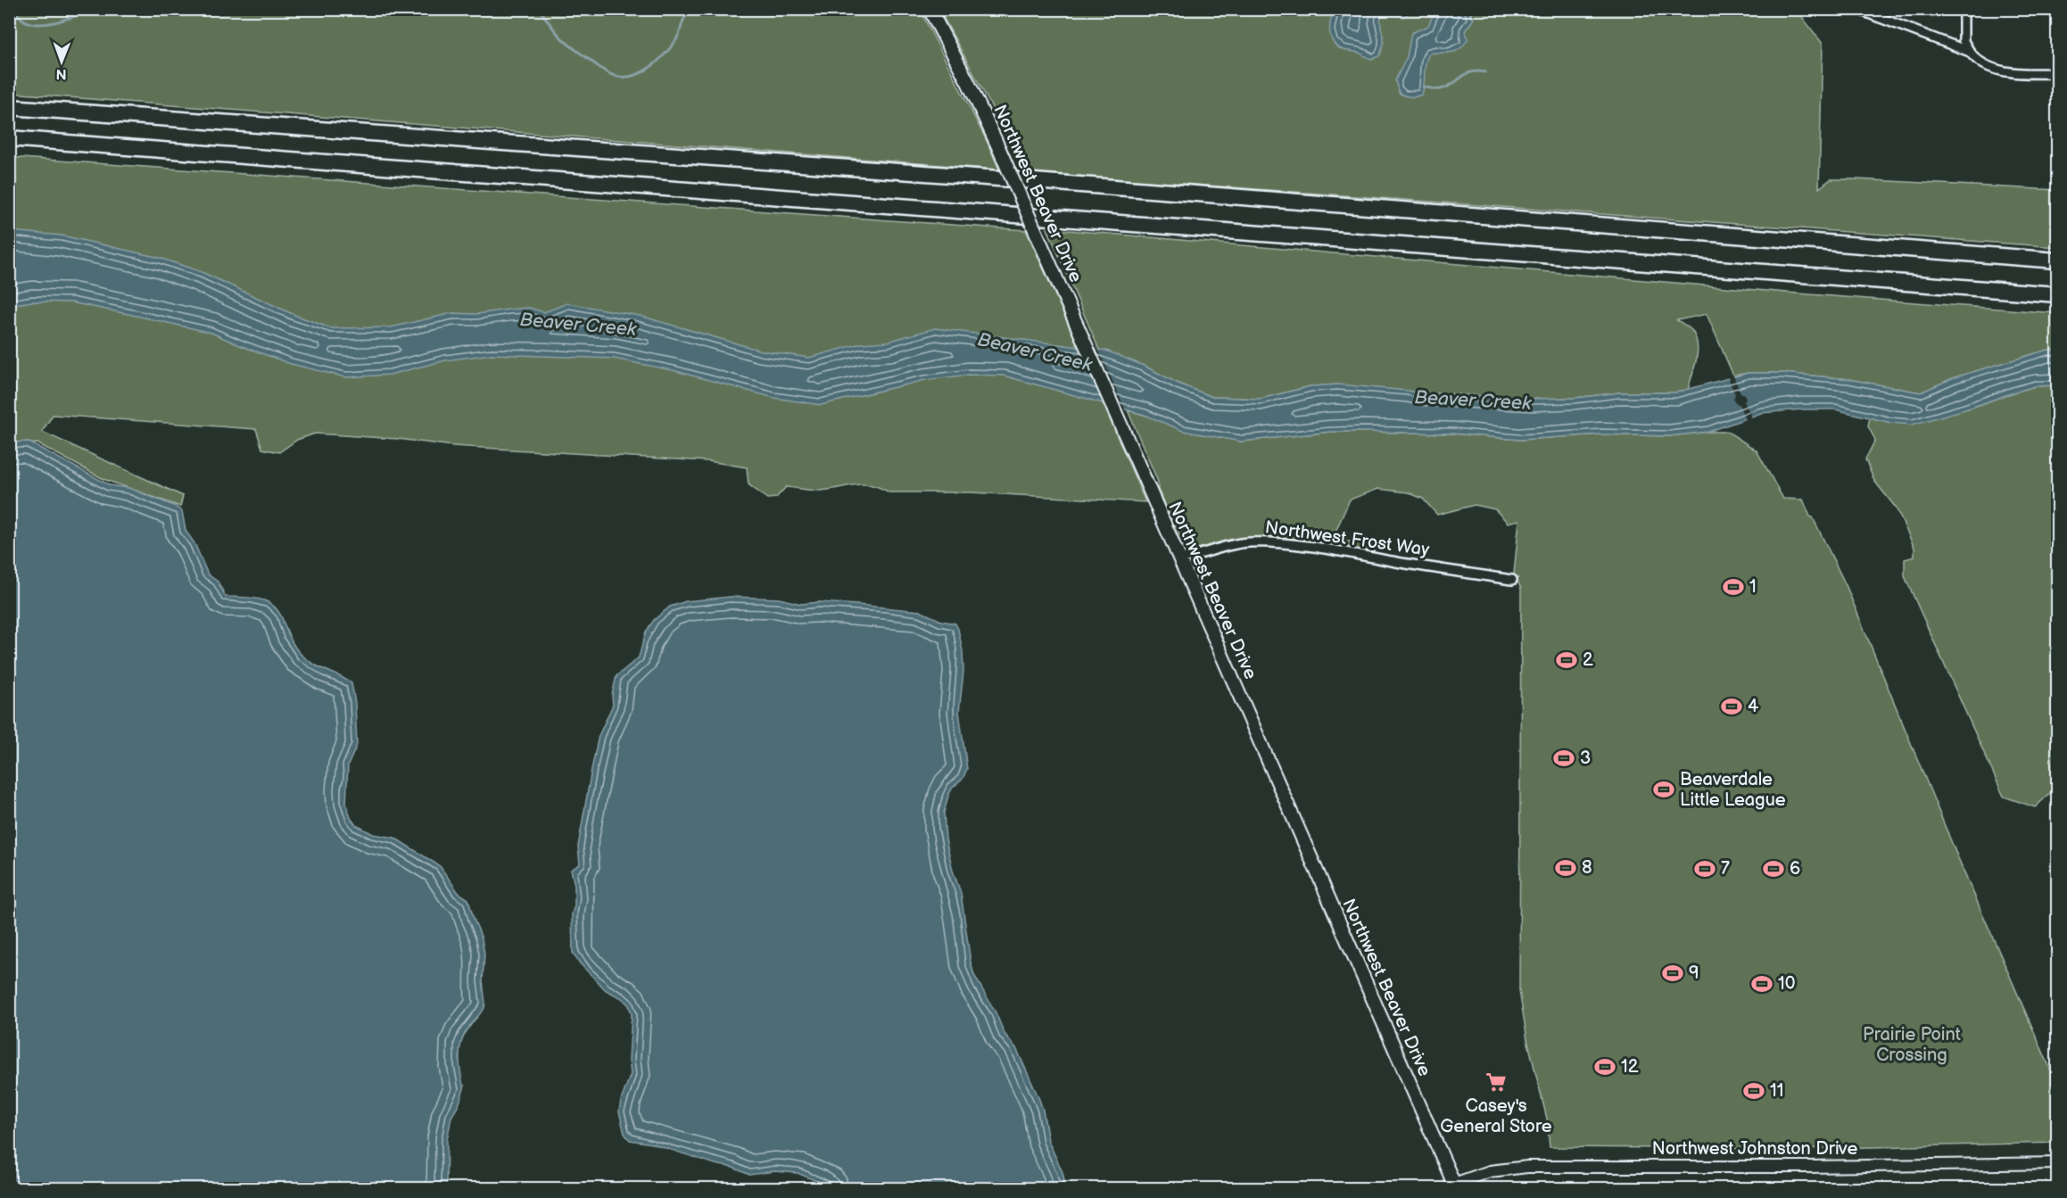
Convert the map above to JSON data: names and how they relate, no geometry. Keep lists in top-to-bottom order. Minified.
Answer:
{"streets":{"main road":["Northwest Beaver Drive"],"street":["Northwest Frost Way","Northwest Johnston Drive"]},"crossings":[["Northwest Beaver Drive","Northwest Frost Way"],["Northwest Beaver Drive","Northwest Johnston Drive"]],"water":["Beaver Creek"],"parks":["Prairie Point Crossing"],"places":{"sports":["1","2","4","3","Beaverdale Little League","8","7","6","9","10","12","11"],"supermarket":["Casey's General Store"]},"north":"bottom"}
